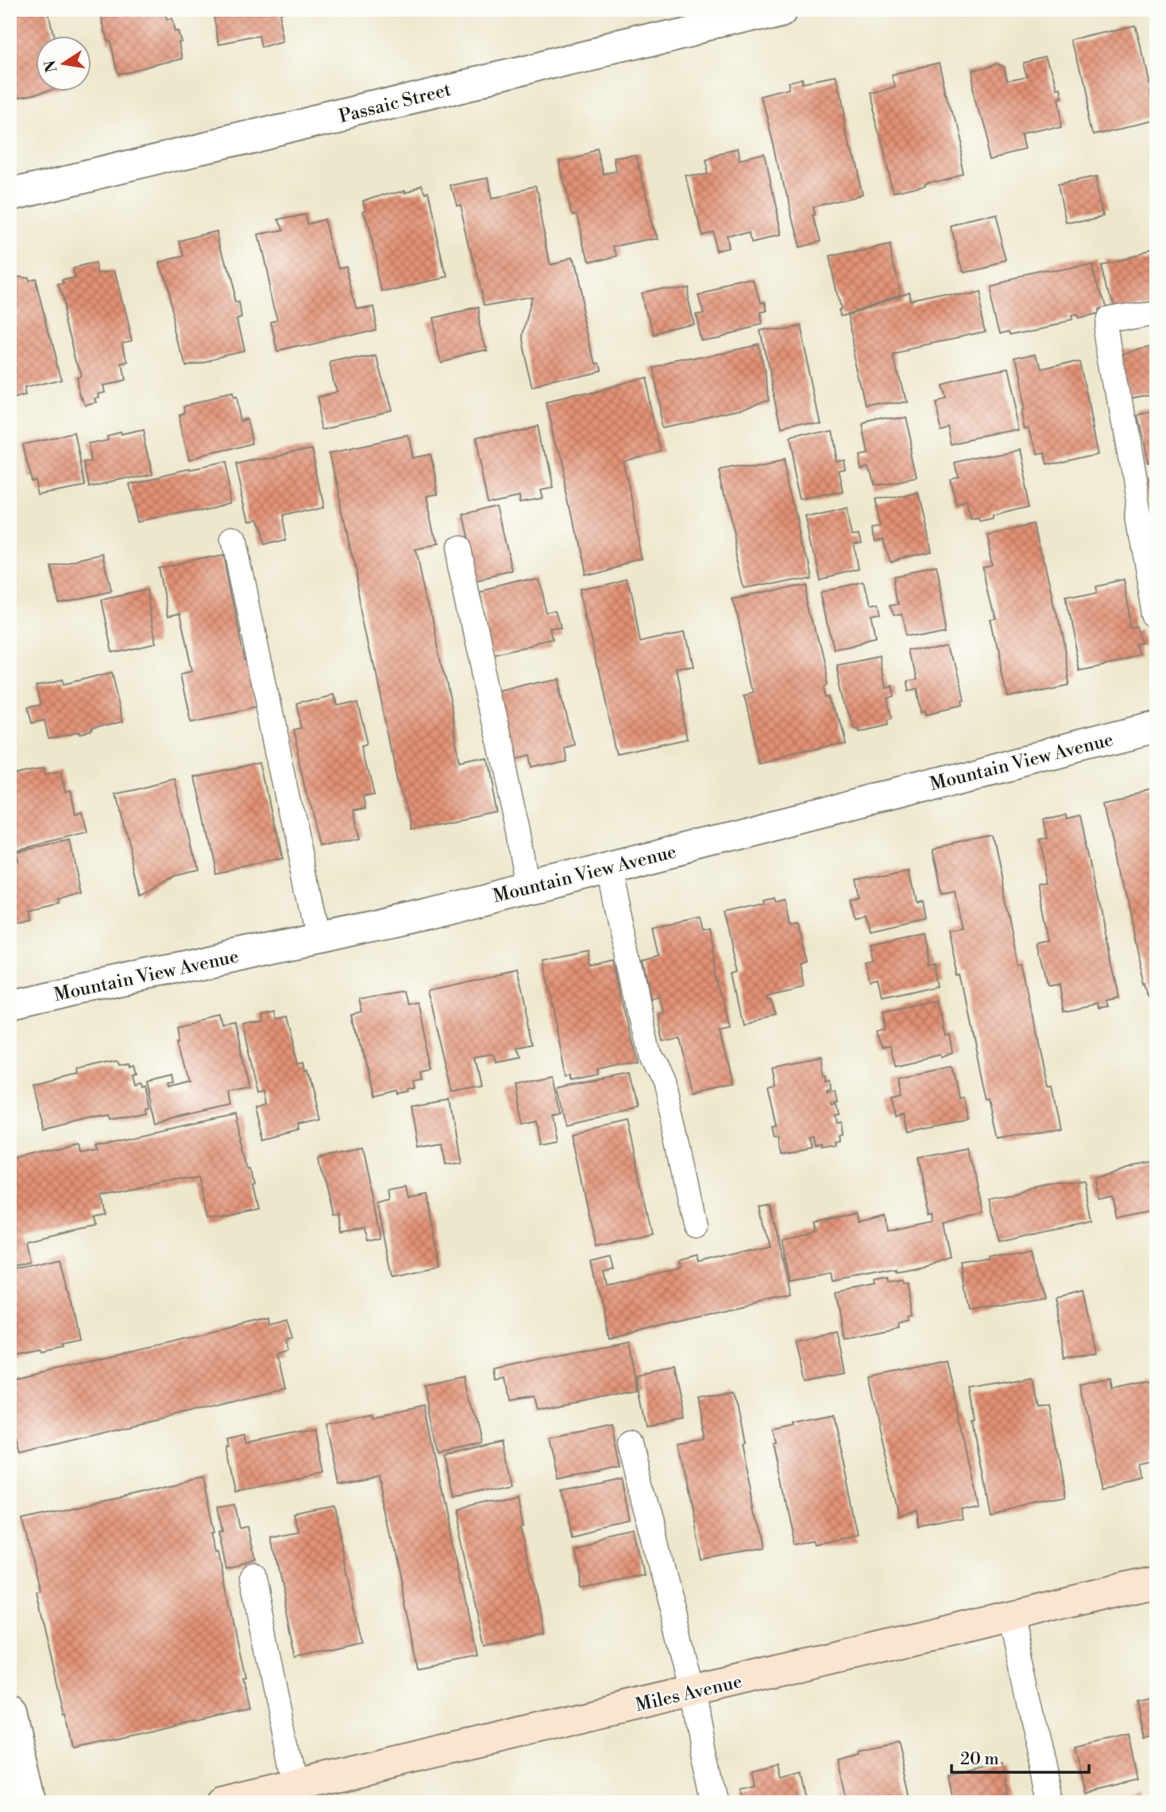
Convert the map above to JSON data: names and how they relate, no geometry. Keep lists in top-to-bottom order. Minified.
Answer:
{"streets":{"main road":["Miles Avenue"],"street":["Passaic Street","Mountain View Avenue"]},"scale_bar":"20 m","north":"left"}
